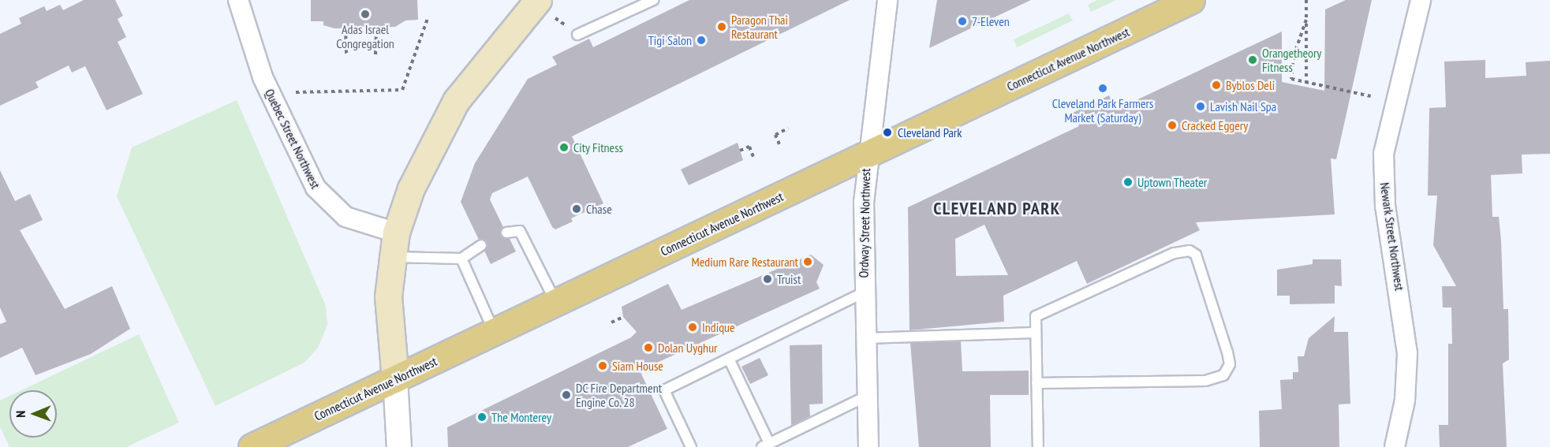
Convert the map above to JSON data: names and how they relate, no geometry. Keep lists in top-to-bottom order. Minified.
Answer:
{"streets":{"main road":["Connecticut Avenue Northwest"],"street":["Quebec Street Northwest","Ordway Street Northwest","Newark Street Northwest"]},"crossings":[["Connecticut Avenue Northwest","Ordway Street Northwest"]],"districts":["CLEVELAND PARK"],"places":["Adas Israel Congregation","7-Eleven","Paragon Thai Restaurant","Tigi Salon","Orangetheory Fitness","Byblos Deli","Cleveland Park Farmers Market (Saturday)","Lavish Nail Spa","Cracked Eggery","Cleveland Park","City Fitness","Uptown Theater","Chase","Medium Rare Restaurant","Truist","Indique","Dolan Uyghur","Siam House","DC Fire Department Engine Co. 28","The Monterey"],"north":"left"}
